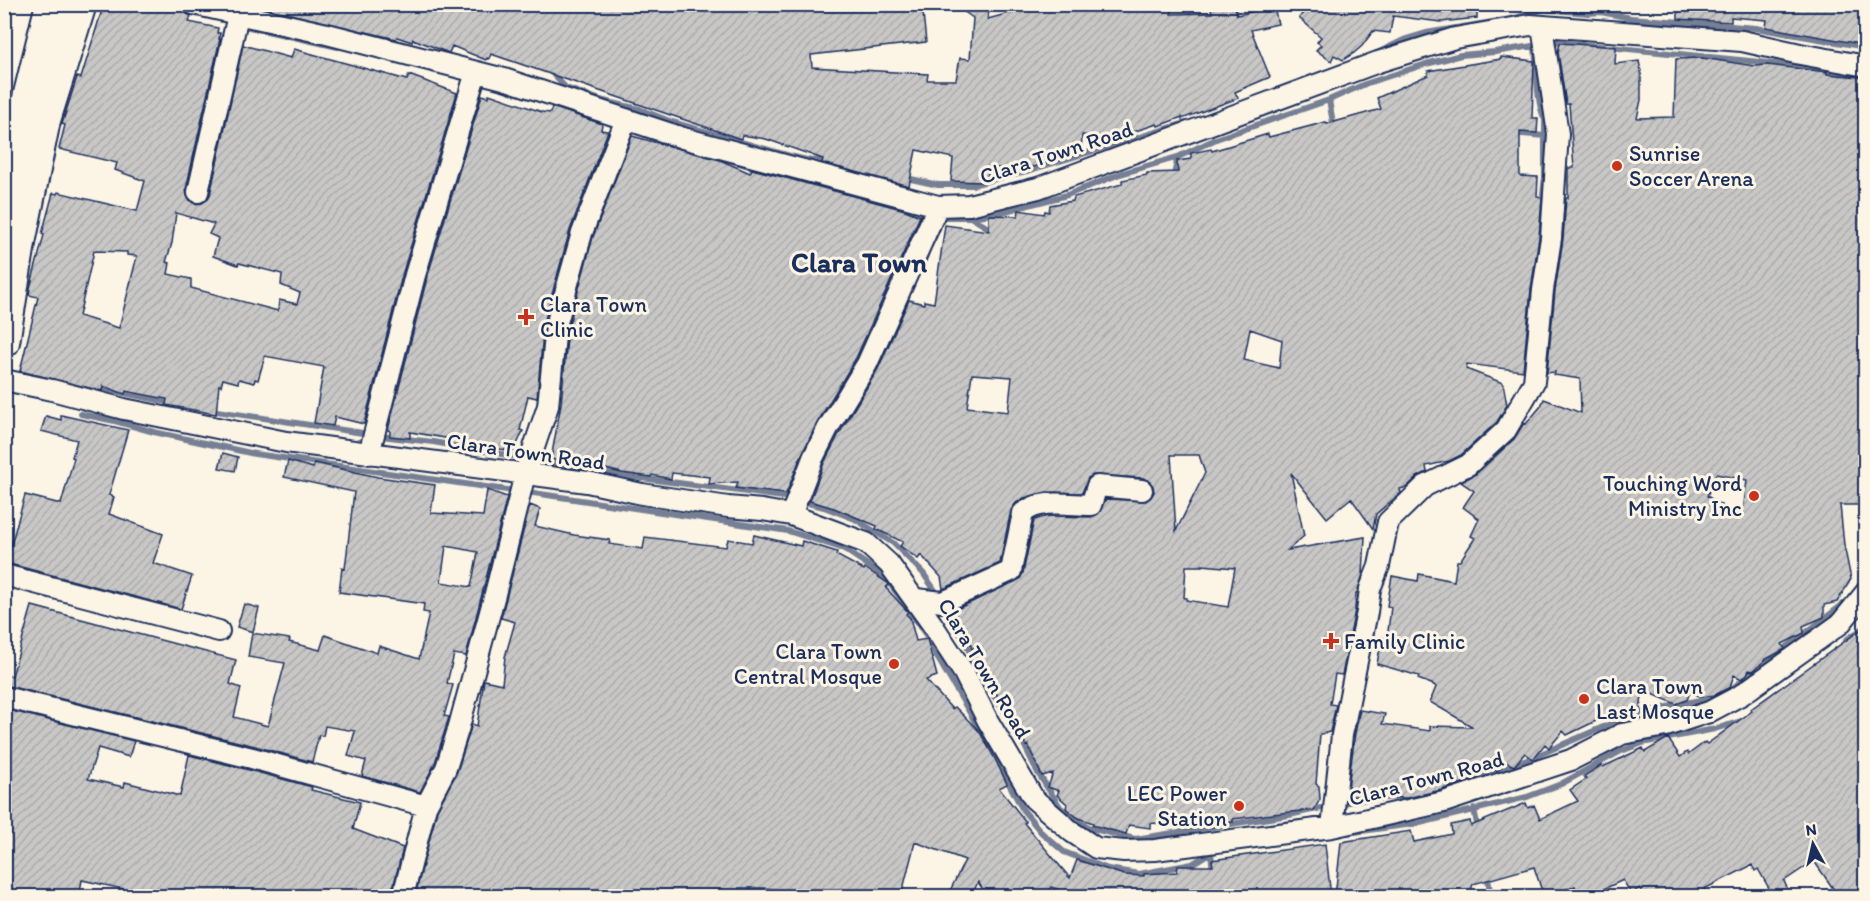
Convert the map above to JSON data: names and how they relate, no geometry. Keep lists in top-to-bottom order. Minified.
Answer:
{"streets":{"street":["Clara Town Road"]},"districts":["Clara Town"],"places":{"other":["Sunrise Soccer Arena","Touching Word Ministry Inc","Clara Town Central Mosque","Clara Town Last Mosque","LEC Power Station"],"health":["Clara Town Clinic","Family Clinic"]},"north":"top"}
